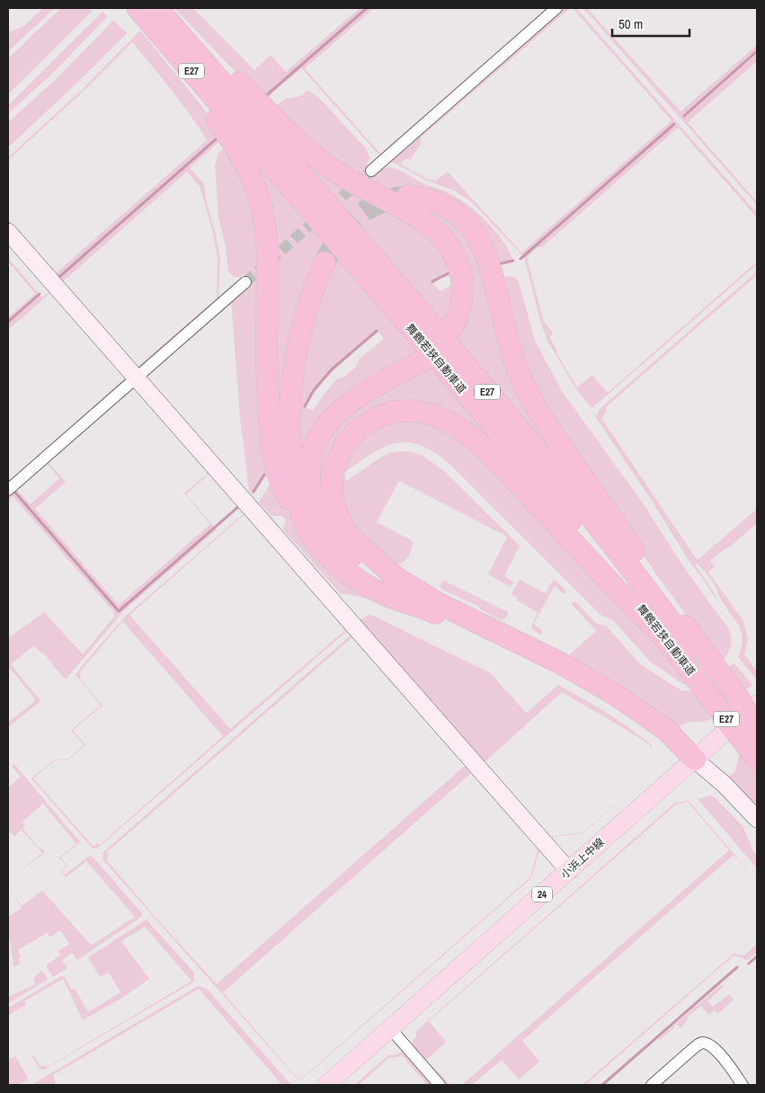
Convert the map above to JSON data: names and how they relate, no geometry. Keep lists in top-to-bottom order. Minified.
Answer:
{"streets":{"highway":["E27","舞鶴若狭自動車道"],"main road":["小浜上中線","24"]},"scale_bar":"50 m"}
